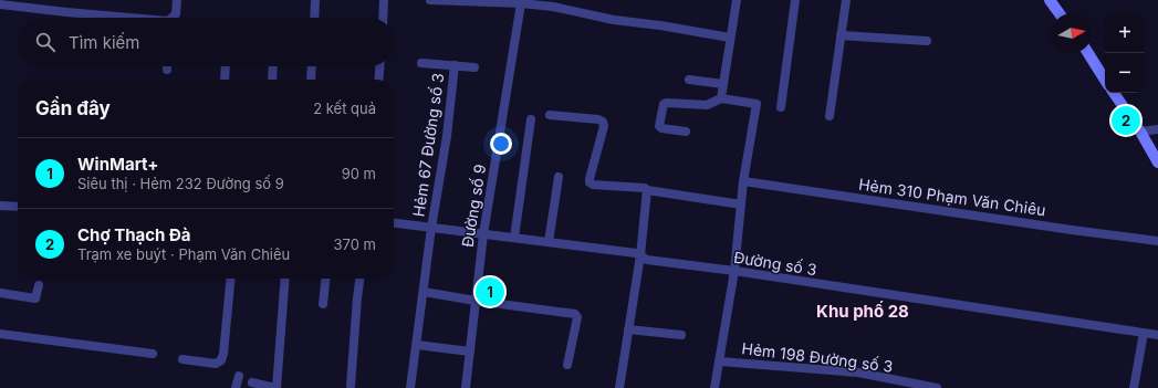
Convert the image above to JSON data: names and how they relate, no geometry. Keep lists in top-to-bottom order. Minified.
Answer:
{"streets":{"street":["Hẻm 67 Đường số 3","Hẻm 310 Phạm Văn Chiêu","Đường số 9","Đường số 3","Hẻm 198 Đường số 3"]},"crossings":[["Hẻm 67 Đường số 3","Đường số 3"],["Đường số 9","Đường số 3"]],"districts":["Khu phố 28"],"north":"right","page":{"map_buttons":["+","−"],"search":"Tìm kiếm","heading":["Gần đây","2 kết quả"],"pins":["2","1"],"list":[{"mark":"1","name":"WinMart+","note":"Siêu thị · Hẻm 232 Đường số 9","value":"90 m"},{"mark":"2","name":"Chợ Thạch Đà","note":"Trạm xe buýt · Phạm Văn Chiêu","value":"370 m"}]}}
